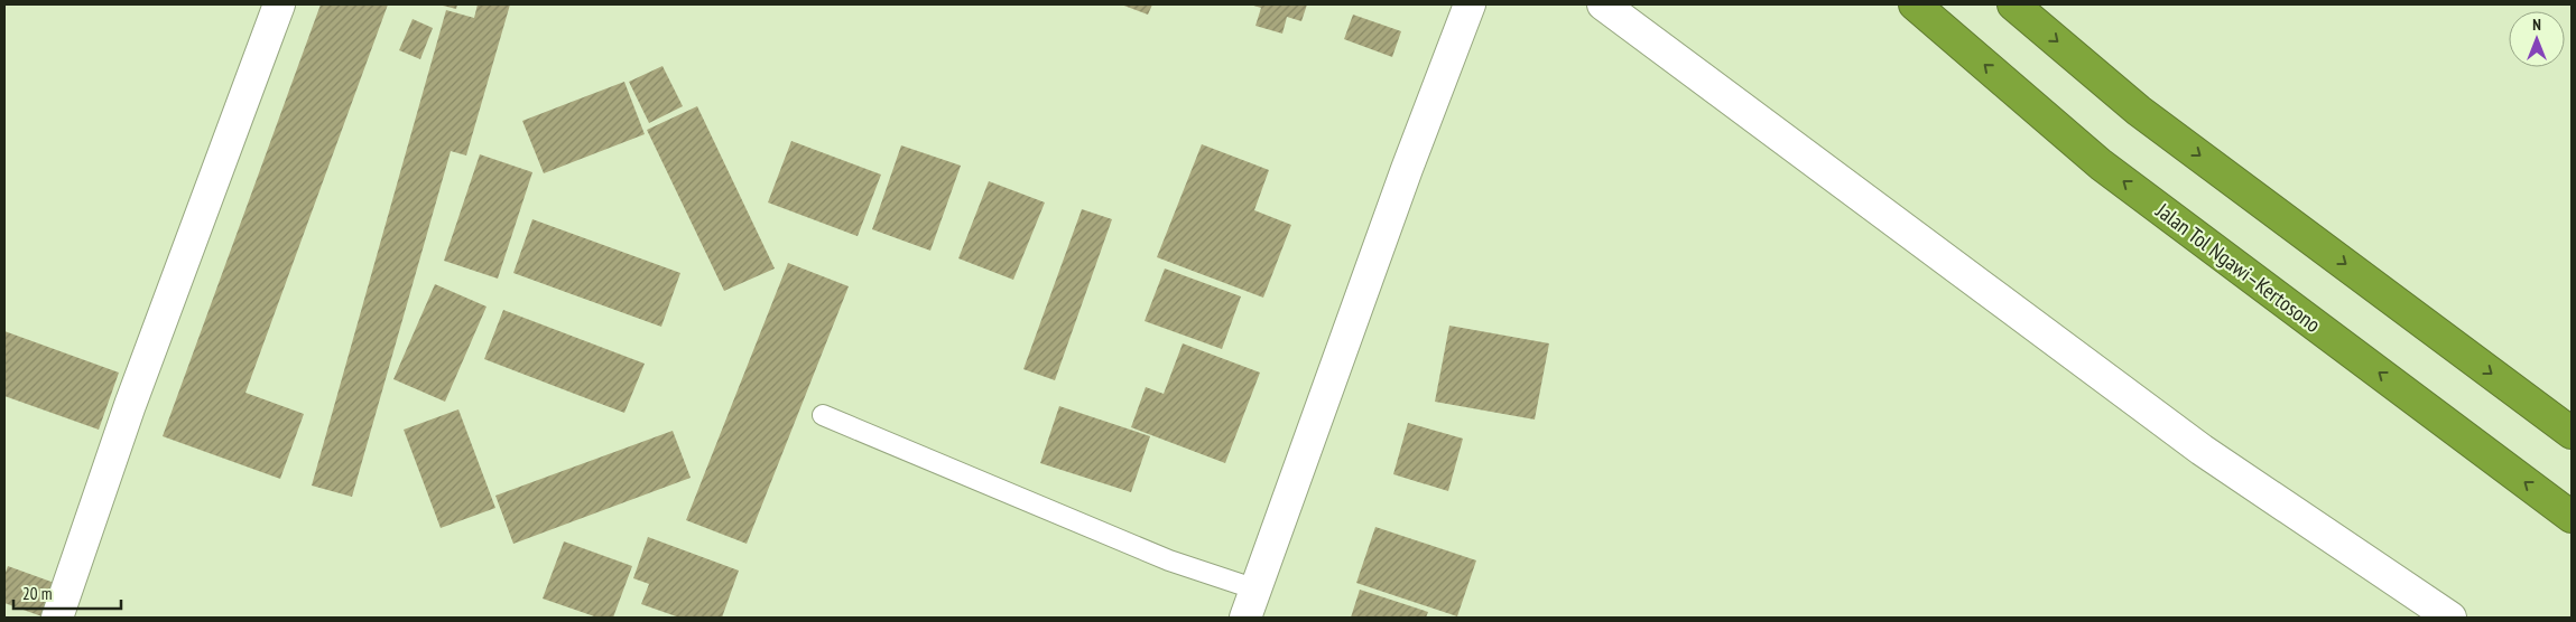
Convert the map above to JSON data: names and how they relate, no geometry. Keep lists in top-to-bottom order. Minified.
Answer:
{"streets":{"highway":["Jalan Tol Ngawi–Kertosono"]},"scale_bar":"20 m","north":"top"}
